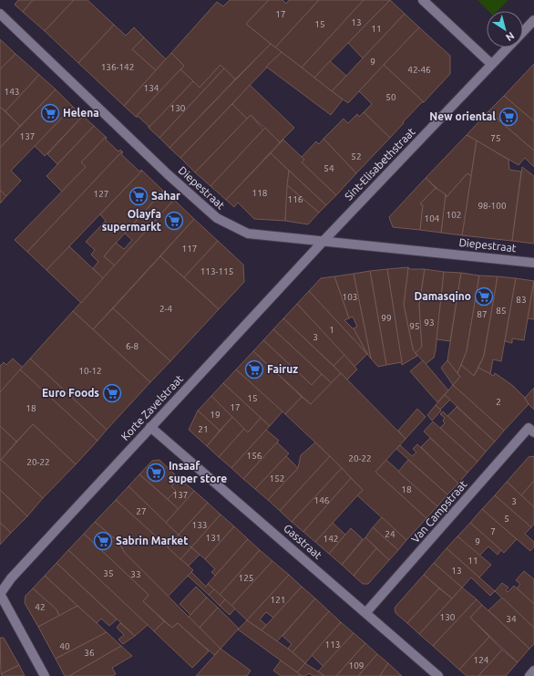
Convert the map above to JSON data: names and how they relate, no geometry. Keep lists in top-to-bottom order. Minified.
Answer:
{"streets":{"street":["Sint-Elisabethstraat","Diepestraat","Korte Zavelstraat","Van Campstraat","Gasstraat"]},"crossings":[["Sint-Elisabethstraat","Diepestraat"],["Sint-Elisabethstraat","Korte Zavelstraat"],["Diepestraat","Korte Zavelstraat"],["Korte Zavelstraat","Gasstraat"],["Van Campstraat","Gasstraat"]],"places":{"supermarket":["Helena","New oriental","Sahar","Olayfa supermarkt","Damasqino","Fairuz","Euro Foods","Insaaf super store","Sabrin Market"]},"house_numbers":["17","13","15","11","9","136-142","42-46","134","143","50","130","137","75","52","54","118","127","116","98-100","102","104","117","113-115","103","83","2-4","85","87","99","93","95","1","3","6-8","10-12","15","2","17","18","19","21","156","20-22","20-22","152","18","137","146","3","27","5","133","7","24","131","142","9","11","13","35","33","125","121","42","130","34","113","40","36","124","109"],"north":"bottom right"}
